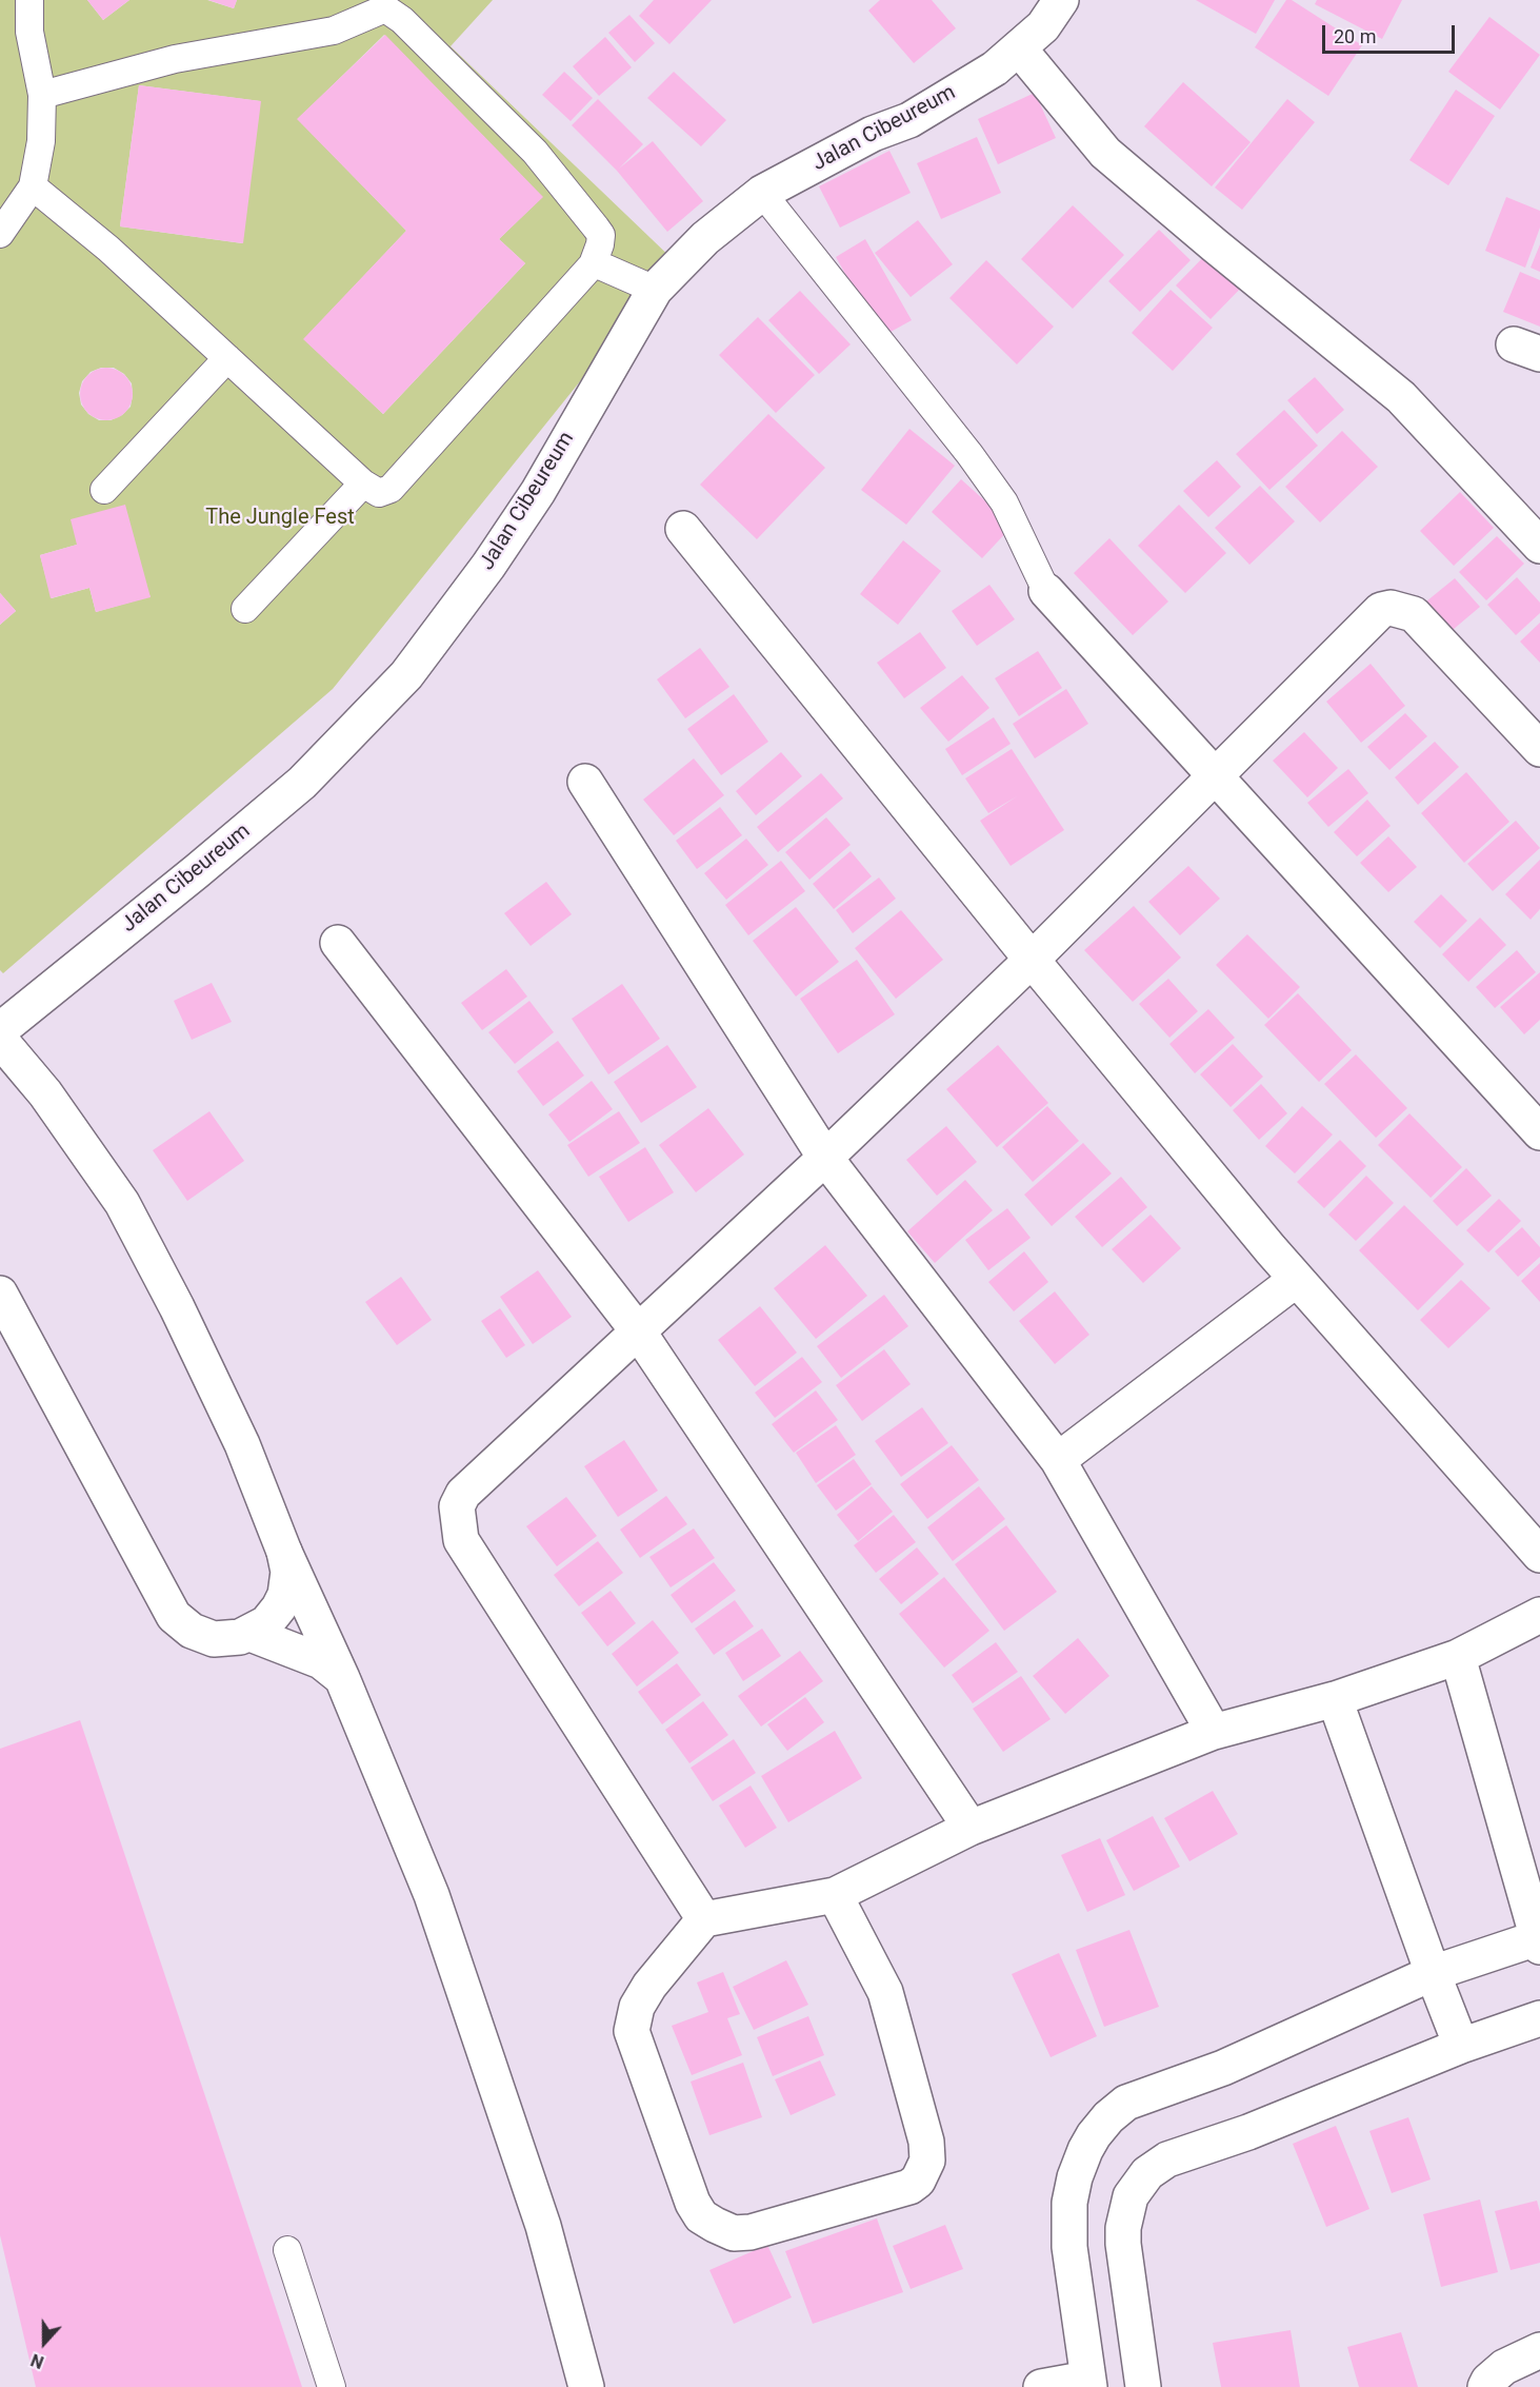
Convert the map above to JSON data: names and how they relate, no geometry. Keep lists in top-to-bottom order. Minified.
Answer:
{"streets":{"street":["Jalan Cibeureum"]},"parks":["The Jungle Fest"],"scale_bar":"20 m","north":"bottom"}
